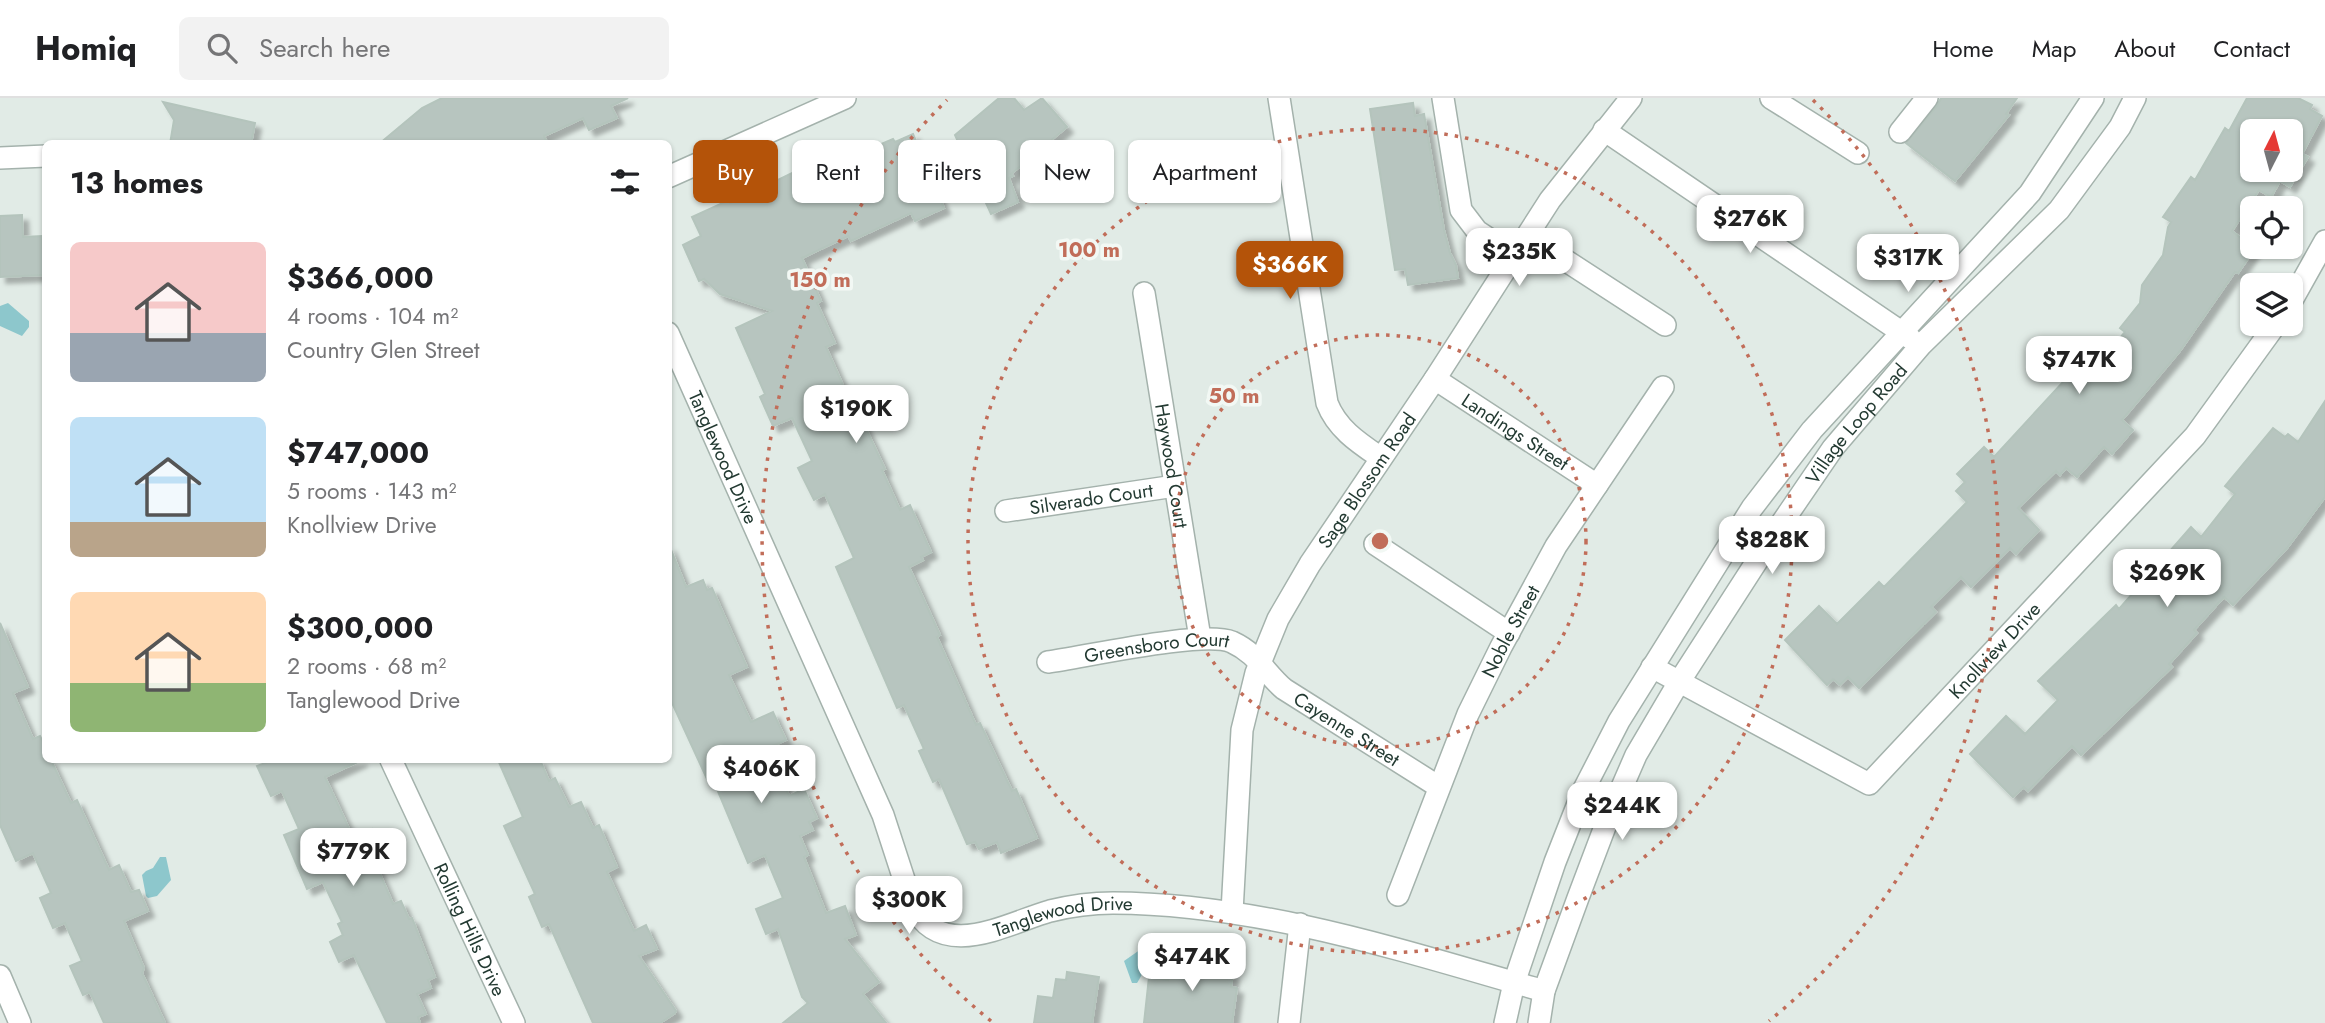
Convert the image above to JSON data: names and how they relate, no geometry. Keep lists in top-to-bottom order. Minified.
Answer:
{"streets":{"street":["Village Loop Road","Landings Street","Tanglewood Drive","Haywood Court","Sage Blossom Road","Silverado Court","Noble Street","Knollview Drive","Greensboro Court","Cayenne Street","Rolling Hills Drive"]},"crossings":[["Village Loop Road","Tanglewood Drive"],["Village Loop Road","Knollview Drive"],["Landings Street","Sage Blossom Road"],["Landings Street","Noble Street"],["Tanglewood Drive","Sage Blossom Road"],["Haywood Court","Silverado Court"],["Haywood Court","Greensboro Court"],["Sage Blossom Road","Greensboro Court"],["Sage Blossom Road","Cayenne Street"],["Noble Street","Cayenne Street"],["Greensboro Court","Cayenne Street"]],"north":"top","page":{"header":"Homiq","search":"Search here","nav":["Home","Map","About","Contact"],"chip":["Buy","Rent","Filters","New","Apartment"],"heading":"13 homes","price":["$276K","$235K","$317K","$366K","$747K","$190K","$828K","$269K","$406K","$244K","$779K","$300K","$474K"],"list":[{"name":"$366,000","note":"4 rooms · 104 m² · Country Glen Street"},{"name":"$747,000","note":"5 rooms · 143 m² · Knollview Drive"},{"name":"$300,000","note":"2 rooms · 68 m² · Tanglewood Drive"}]},"rings":["100 m","150 m","50 m"]}
